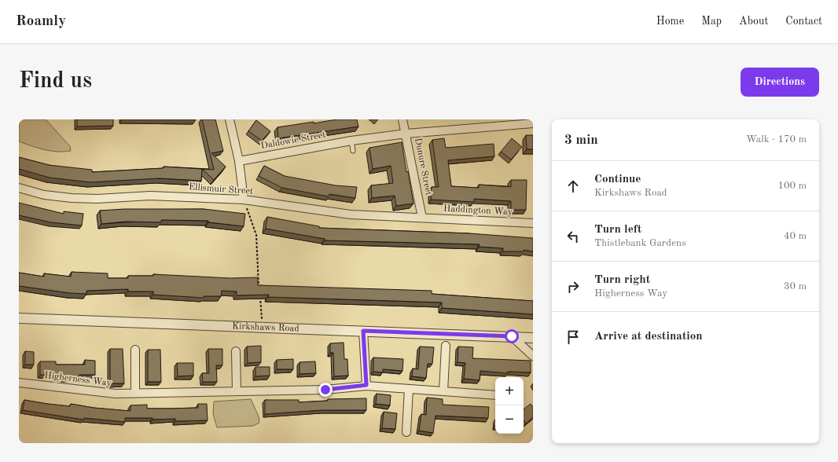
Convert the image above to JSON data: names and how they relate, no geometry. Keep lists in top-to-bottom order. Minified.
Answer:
{"streets":{"street":["Daldowie Street","Dunure Street","Ellismuir Street","Haddington Way","Kirkshaws Road","Higherness Way"]},"crossings":[["Daldowie Street","Dunure Street"],["Dunure Street","Ellismuir Street"],["Dunure Street","Haddington Way"],["Ellismuir Street","Haddington Way"]],"page":{"header":"Roamly","nav":["Home","Map","About","Contact"],"buttons":"Directions","title":"Find us","heading":["3 min","Walk · 170 m"],"list":[["Continue","Kirkshaws Road","100 m"],["Turn left","Thistlebank Gardens","40 m"],["Turn right","Higherness Way","30 m"],"Arrive at destination"],"map_buttons":["+","−"]}}
